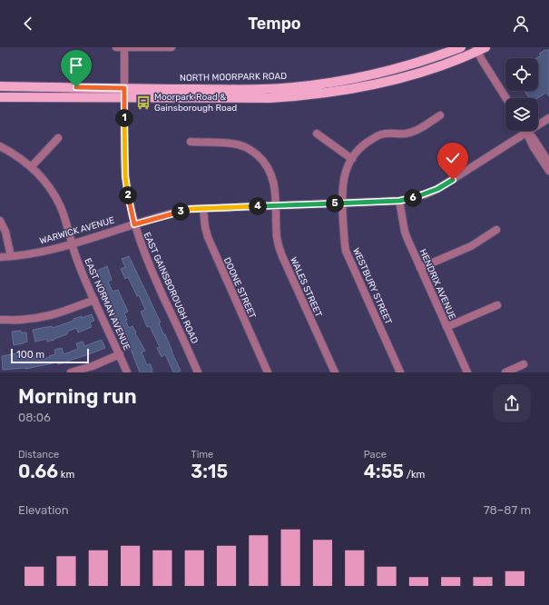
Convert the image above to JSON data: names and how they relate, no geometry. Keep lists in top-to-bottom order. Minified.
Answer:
{"streets":{"main road":["NORTH MOORPARK ROAD"],"street":["WARWICK AVENUE","HENDRIX AVENUE","WESTBURY STREET","WALES STREET","EAST GAINSBOROUGH ROAD","DOONE STREET","EAST NORMAN AVENUE"]},"crossings":[["NORTH MOORPARK ROAD","EAST GAINSBOROUGH ROAD"],["WARWICK AVENUE","HENDRIX AVENUE"],["WARWICK AVENUE","WESTBURY STREET"],["WARWICK AVENUE","WALES STREET"],["WARWICK AVENUE","EAST GAINSBOROUGH ROAD"],["WARWICK AVENUE","DOONE STREET"],["WARWICK AVENUE","EAST NORMAN AVENUE"]],"places":{"bus stop":["Moorpark Road & Gainsborough Road"]},"scale_bar":"100 m","page":{"header":"Tempo","pins":["1","2","6","5","4","3"],"scale":"100 m","heading":["Morning run","08:06"],"stats":[["Distance","0.66 km"],["Time","3:15"],["Pace","4:55 /km"]],"chart":["Elevation","78–87 m"]}}
